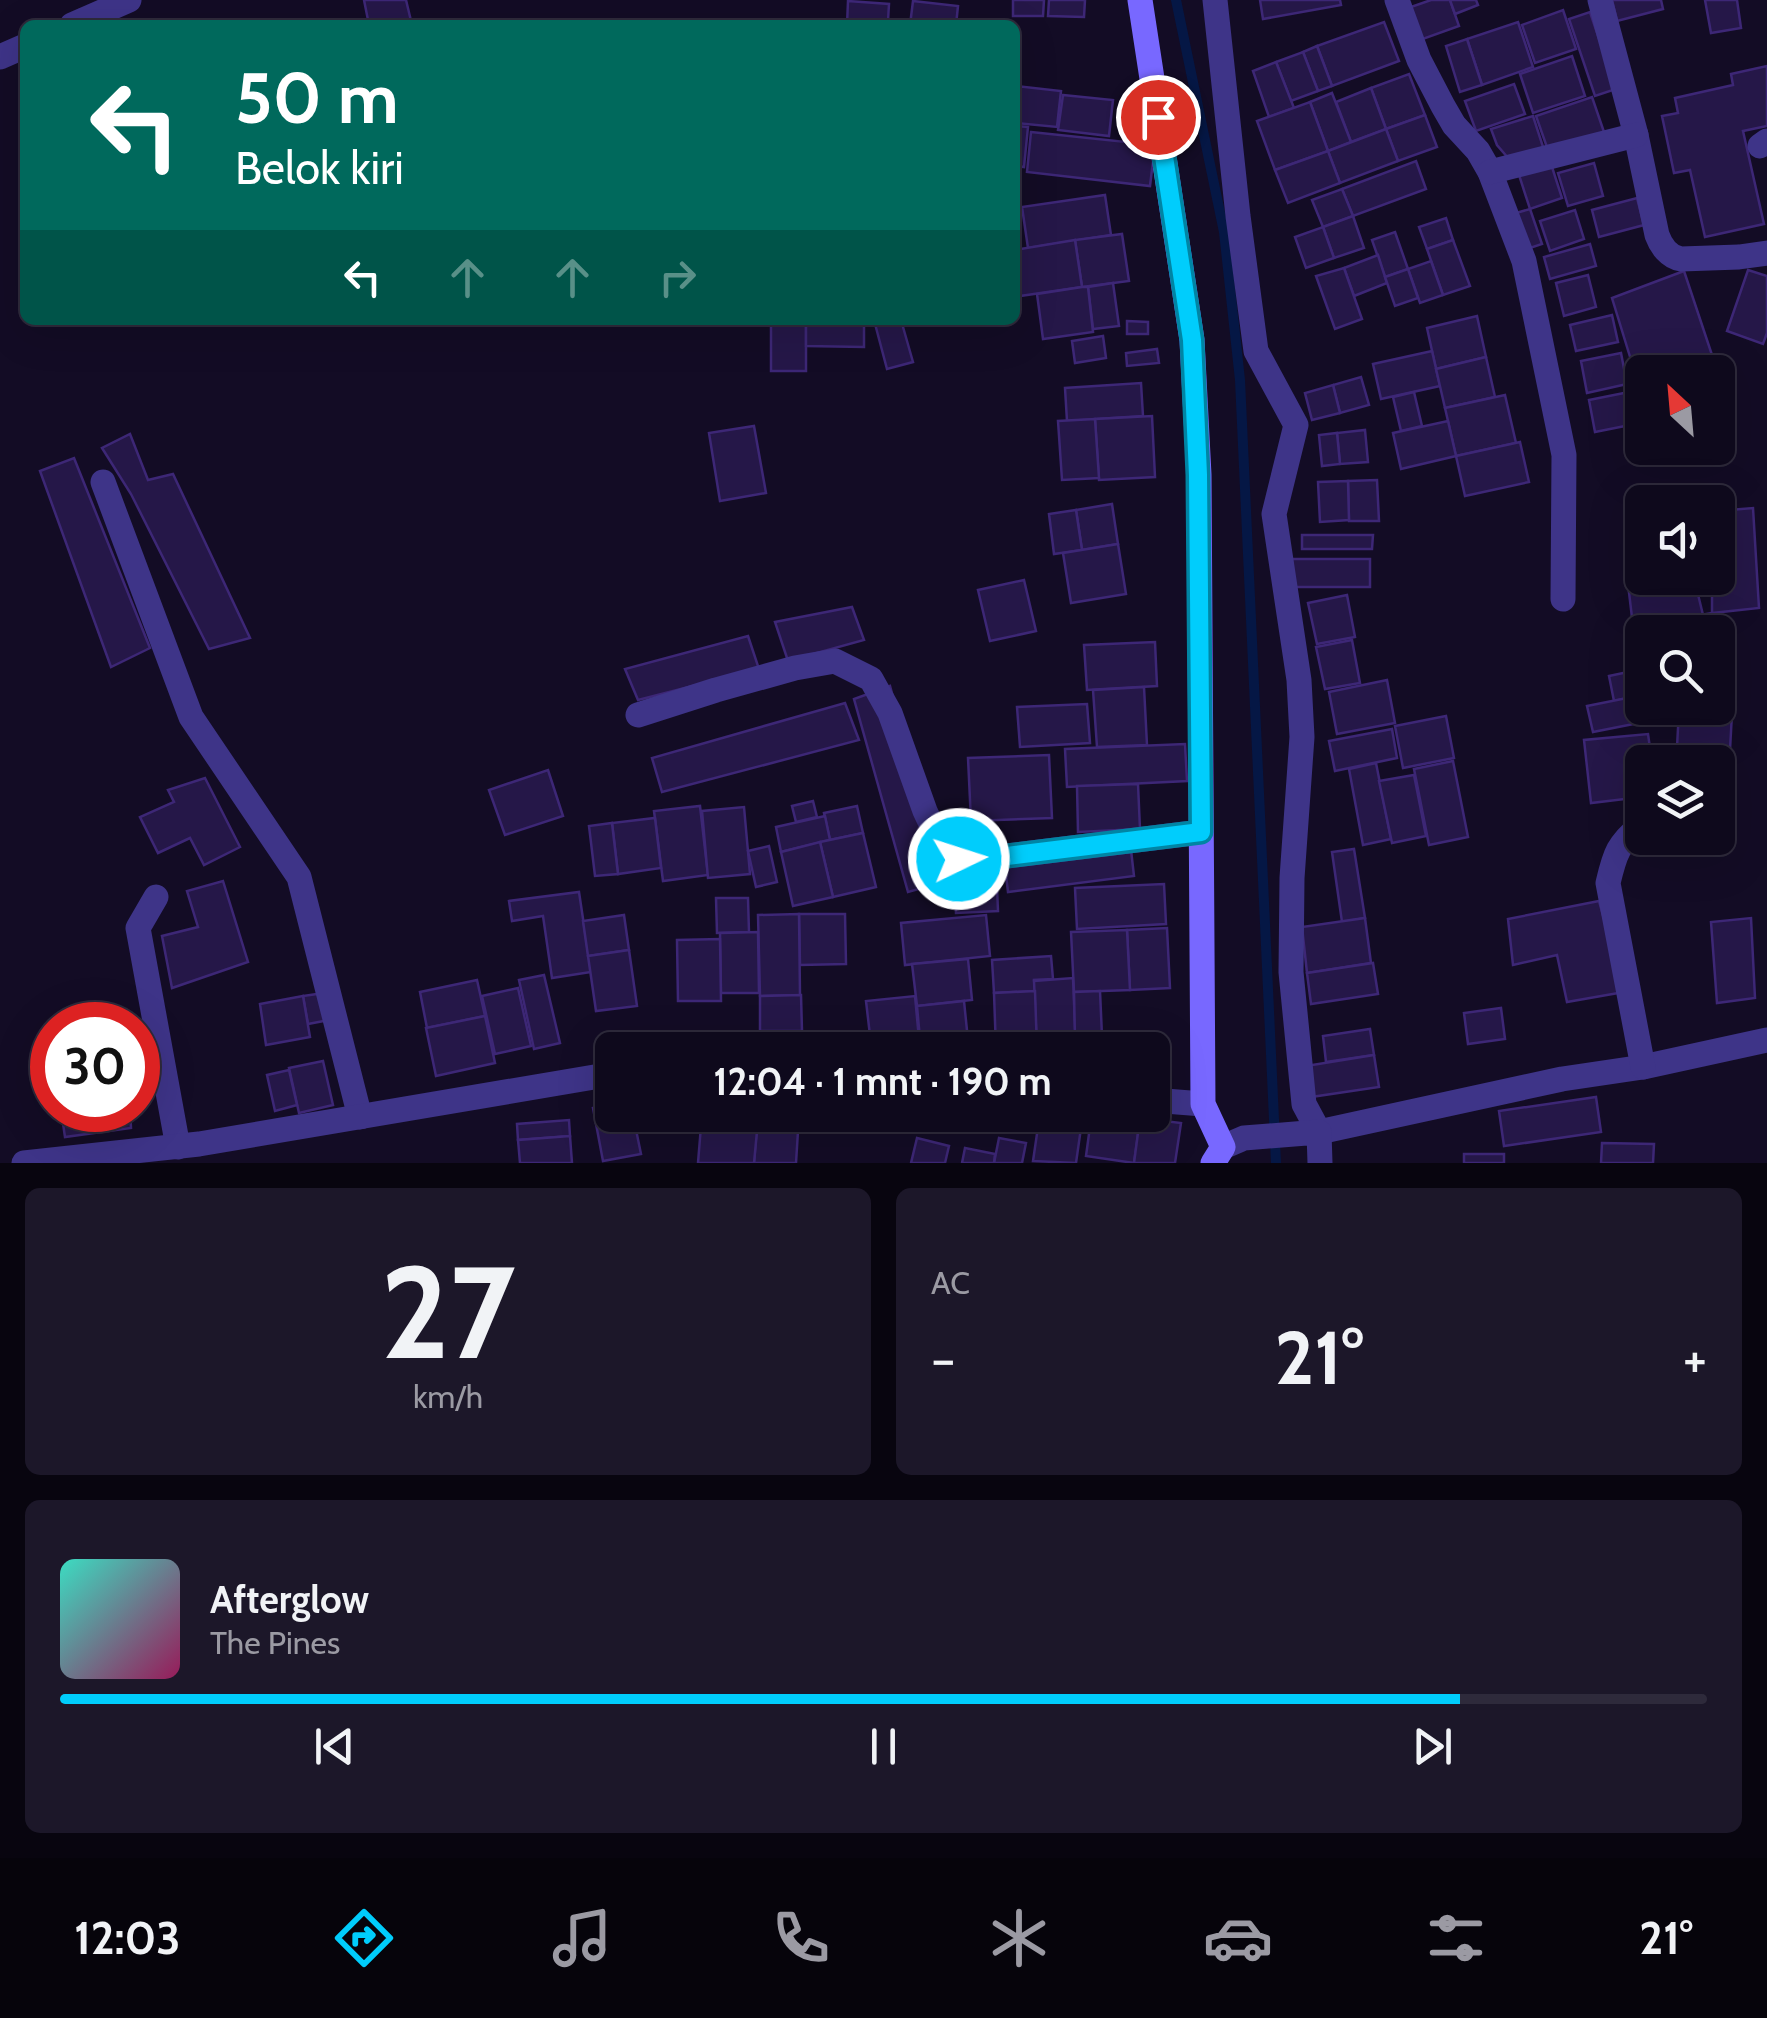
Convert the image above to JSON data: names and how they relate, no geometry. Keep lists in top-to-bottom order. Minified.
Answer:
{"north":"top left","page":{"turn":["50 m","Belok kiri"],"limit":"30","trip":"12:04 · 1 mnt · 190 m","tile":[["27","km/h"],"AC"],"heat":["−","21°","+"],"song":["Afterglow","The Pines"],"tabs":["12:03","21°"]}}
